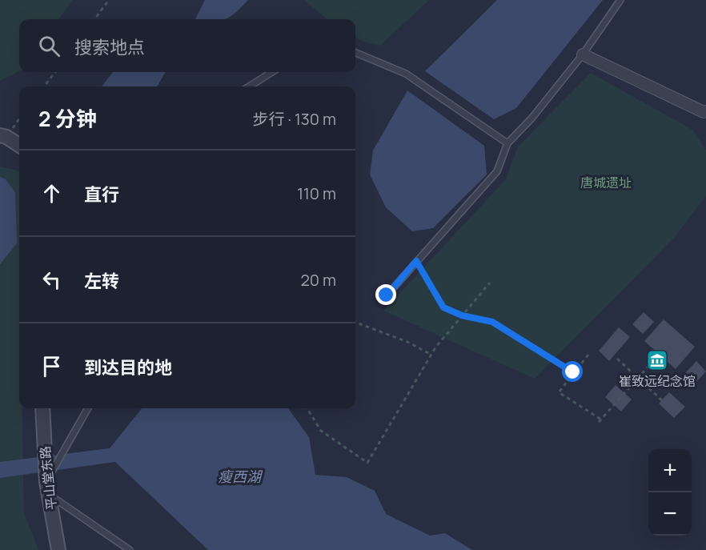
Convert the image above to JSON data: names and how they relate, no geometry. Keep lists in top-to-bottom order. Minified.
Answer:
{"streets":{"street":["平山堂东路"]},"water":["瘦西湖"],"parks":["唐城遗址"],"places":{"museum":["崔致远纪念馆"]},"page":{"search":"搜索地点","heading":["2 分钟","步行 · 130 m"],"list":[["直行","110 m"],["左转","20 m"],"到达目的地"],"map_buttons":["+","−"]}}
